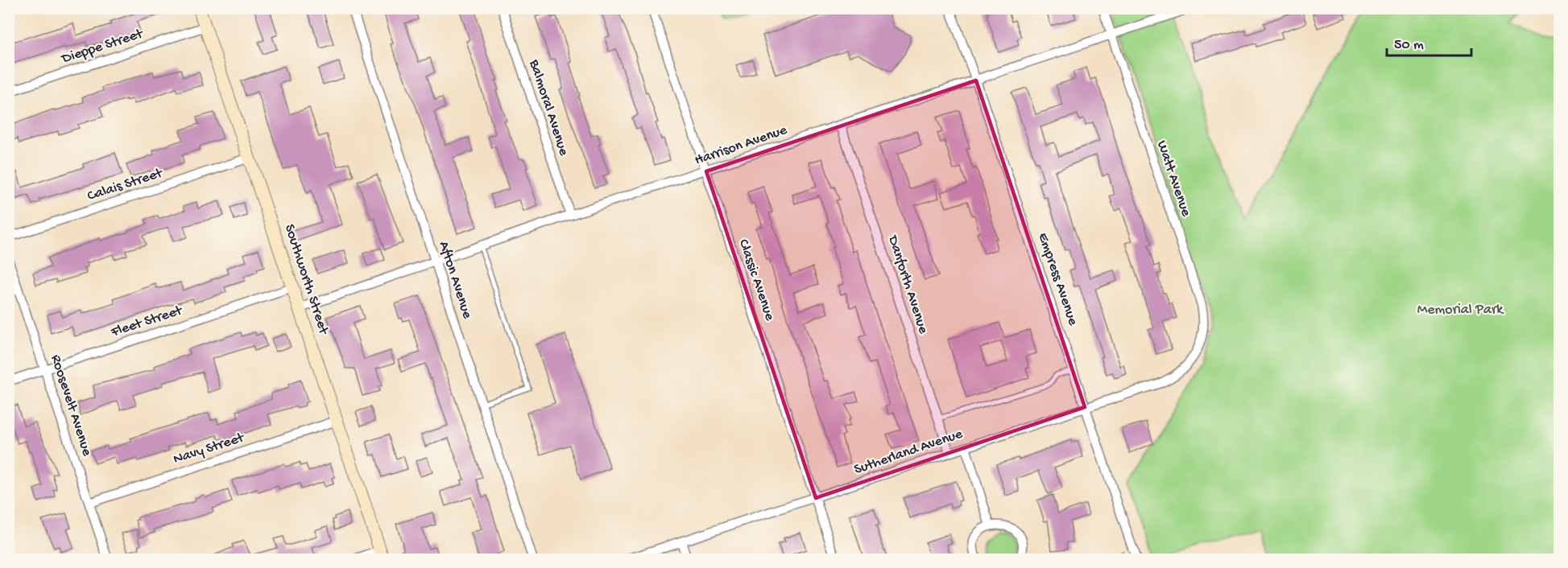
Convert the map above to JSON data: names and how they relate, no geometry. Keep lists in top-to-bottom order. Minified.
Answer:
{"streets":{"main road":["Southworth Street"],"street":["Dieppe Street","Balmoral Avenue","Harrison Avenue","Watt Avenue","Calais Street","Empress Avenue","Afton Avenue","Classic Avenue","Danforth Avenue","Fleet Street","Roosevelt Avenue","Navy Street","Sutherland Avenue"]},"crossings":[["Dieppe Street","Southworth Street"],["Balmoral Avenue","Harrison Avenue"],["Harrison Avenue","Watt Avenue"],["Harrison Avenue","Southworth Street"],["Harrison Avenue","Empress Avenue"],["Harrison Avenue","Afton Avenue"],["Harrison Avenue","Classic Avenue"],["Harrison Avenue","Danforth Avenue"],["Watt Avenue","Sutherland Avenue"],["Calais Street","Southworth Street"],["Southworth Street","Fleet Street"],["Southworth Street","Navy Street"],["Empress Avenue","Sutherland Avenue"],["Classic Avenue","Sutherland Avenue"],["Danforth Avenue","Sutherland Avenue"],["Fleet Street","Roosevelt Avenue"],["Roosevelt Avenue","Navy Street"]],"parks":["Memorial Park"],"scale_bar":"50 m"}
